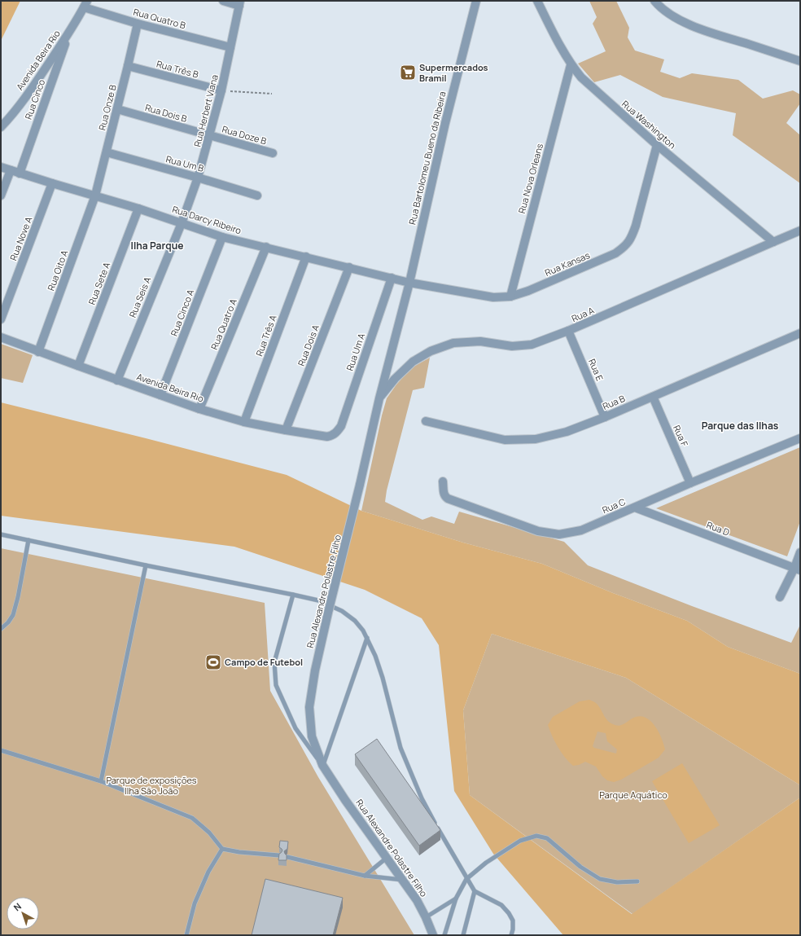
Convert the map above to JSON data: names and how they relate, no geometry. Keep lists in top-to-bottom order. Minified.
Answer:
{"streets":{"street":["Rua Quatro B","Avenida Beira Rio","Rua Três B","Rua Cinco","Rua Onze B","Rua Herbert Viana","Rua Dois B","Rua Washington","Rua Doze B","Rua Bartolomeu Bueno da Ribeira","Rua Um B","Rua Nova Orleans","Rua Darcy Ribeiro","Rua Nove A","Rua Kansas","Rua Oito A","Rua Sete A","Rua Seis A","Rua Cinco A","Rua A","Rua Quatro A","Rua Três A","Rua Dois A","Rua Um A","Rua E","Rua B","Rua F","Rua C","Rua D","Rua Alexandre Polastre Filho"]},"crossings":[["Rua Quatro B","Avenida Beira Rio"],["Rua Quatro B","Rua Onze B"],["Rua Quatro B","Rua Herbert Viana"],["Avenida Beira Rio","Rua Cinco"],["Avenida Beira Rio","Rua Oito A"],["Avenida Beira Rio","Rua Sete A"],["Avenida Beira Rio","Rua Seis A"],["Avenida Beira Rio","Rua Cinco A"],["Avenida Beira Rio","Rua Quatro A"],["Avenida Beira Rio","Rua Três A"],["Avenida Beira Rio","Rua Dois A"],["Avenida Beira Rio","Rua Um A"],["Rua Três B","Rua Onze B"],["Rua Três B","Rua Herbert Viana"],["Rua Cinco","Rua Darcy Ribeiro"],["Rua Onze B","Rua Dois B"],["Rua Onze B","Rua Um B"],["Rua Onze B","Rua Darcy Ribeiro"],["Rua Onze B","Rua Oito A"],["Rua Herbert Viana","Rua Dois B"],["Rua Herbert Viana","Rua Doze B"],["Rua Herbert Viana","Rua Um B"],["Rua Herbert Viana","Rua Darcy Ribeiro"],["Rua Herbert Viana","Rua Seis A"],["Rua Dois B","Rua Doze B"],["Rua Washington","Rua Nova Orleans"],["Rua Washington","Rua Kansas"],["Rua Washington","Rua A"],["Rua Bartolomeu Bueno da Ribeira","Rua Darcy Ribeiro"],["Rua Bartolomeu Bueno da Ribeira","Rua Kansas"],["Rua Bartolomeu Bueno da Ribeira","Rua Alexandre Polastre Filho"],["Rua Nova Orleans","Rua Kansas"],["Rua Darcy Ribeiro","Rua Nove A"],["Rua Darcy Ribeiro","Rua Kansas"],["Rua Darcy Ribeiro","Rua Oito A"],["Rua Darcy Ribeiro","Rua Sete A"],["Rua Darcy Ribeiro","Rua Seis A"],["Rua Darcy Ribeiro","Rua Cinco A"],["Rua Darcy Ribeiro","Rua Quatro A"],["Rua Darcy Ribeiro","Rua Três A"],["Rua Darcy Ribeiro","Rua Dois A"],["Rua Darcy Ribeiro","Rua Um A"],["Rua Darcy Ribeiro","Rua Alexandre Polastre Filho"],["Rua Kansas","Rua Alexandre Polastre Filho"],["Rua A","Rua E"],["Rua A","Rua Alexandre Polastre Filho"],["Rua E","Rua B"],["Rua B","Rua F"],["Rua F","Rua C"],["Rua C","Rua D"]],"districts":["Ilha Parque","Parque das Ilhas"],"parks":["Parque de exposições Ilha São João","Parque Aquático"],"places":{"supermarket":["Supermercados Bramil"],"sports":["Campo de Futebol"]},"north":"top left"}
